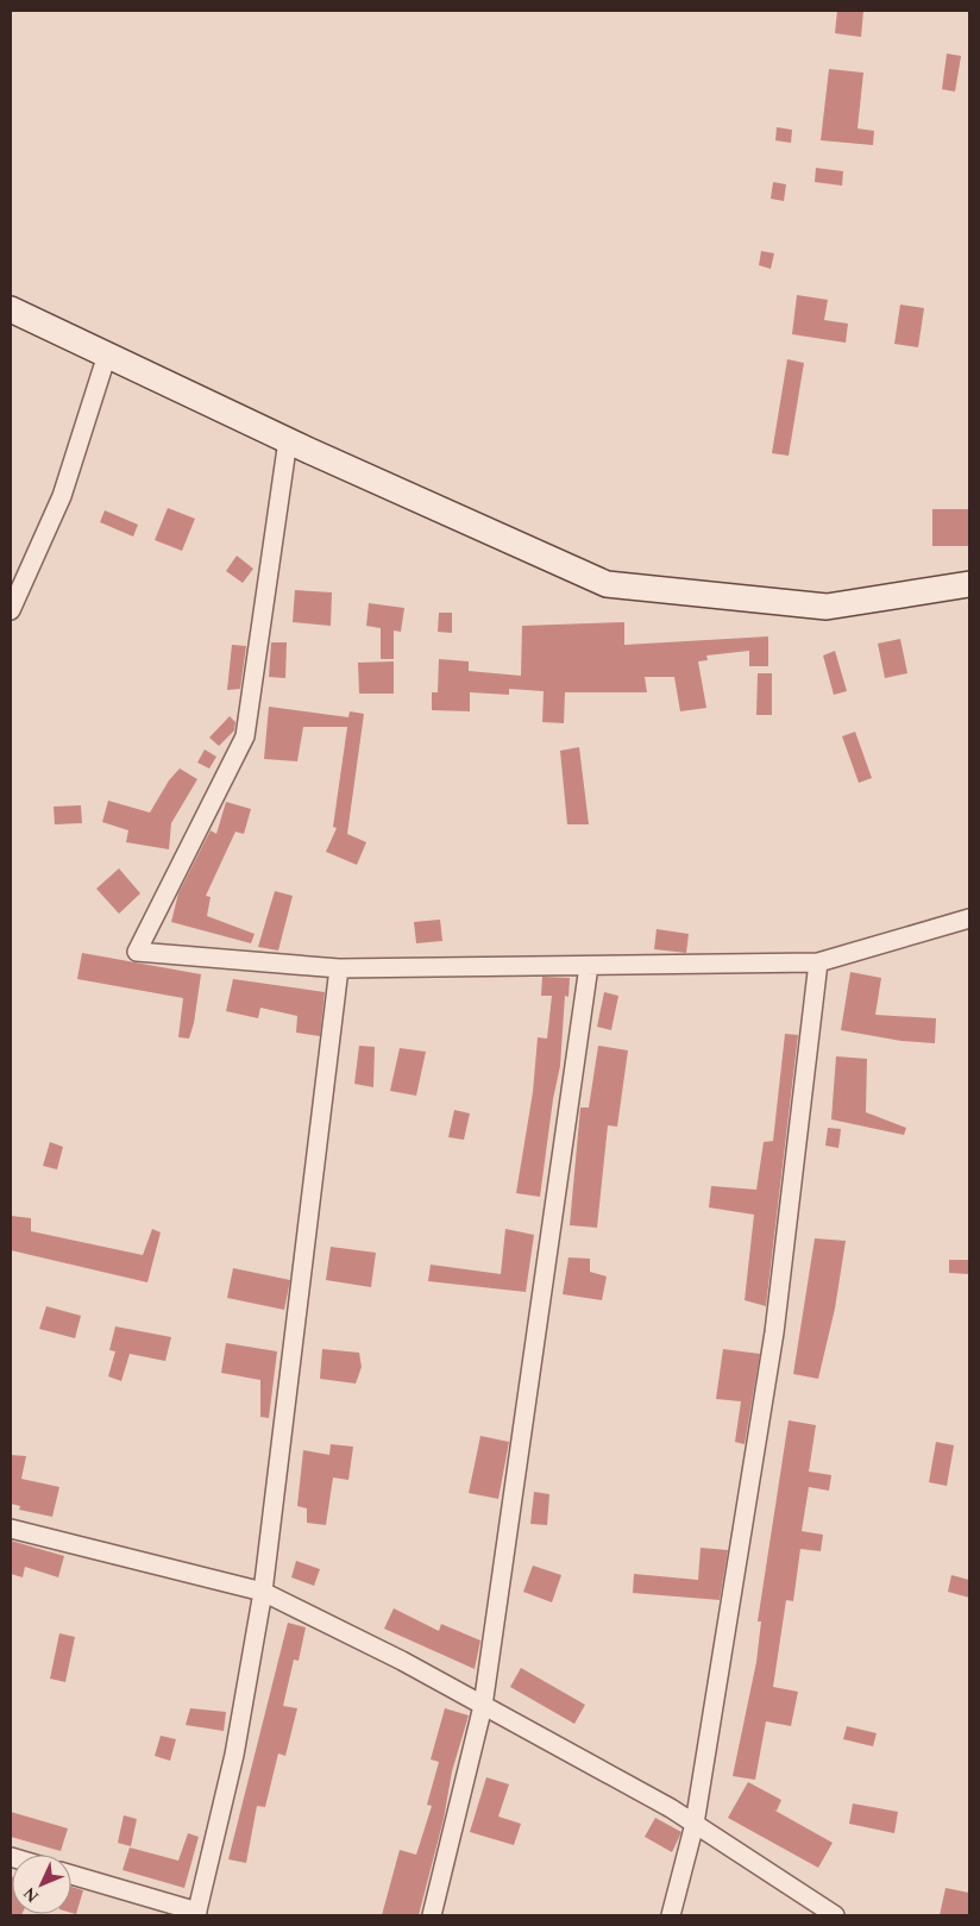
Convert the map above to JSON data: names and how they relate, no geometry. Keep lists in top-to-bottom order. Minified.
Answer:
{"north":"bottom left"}
